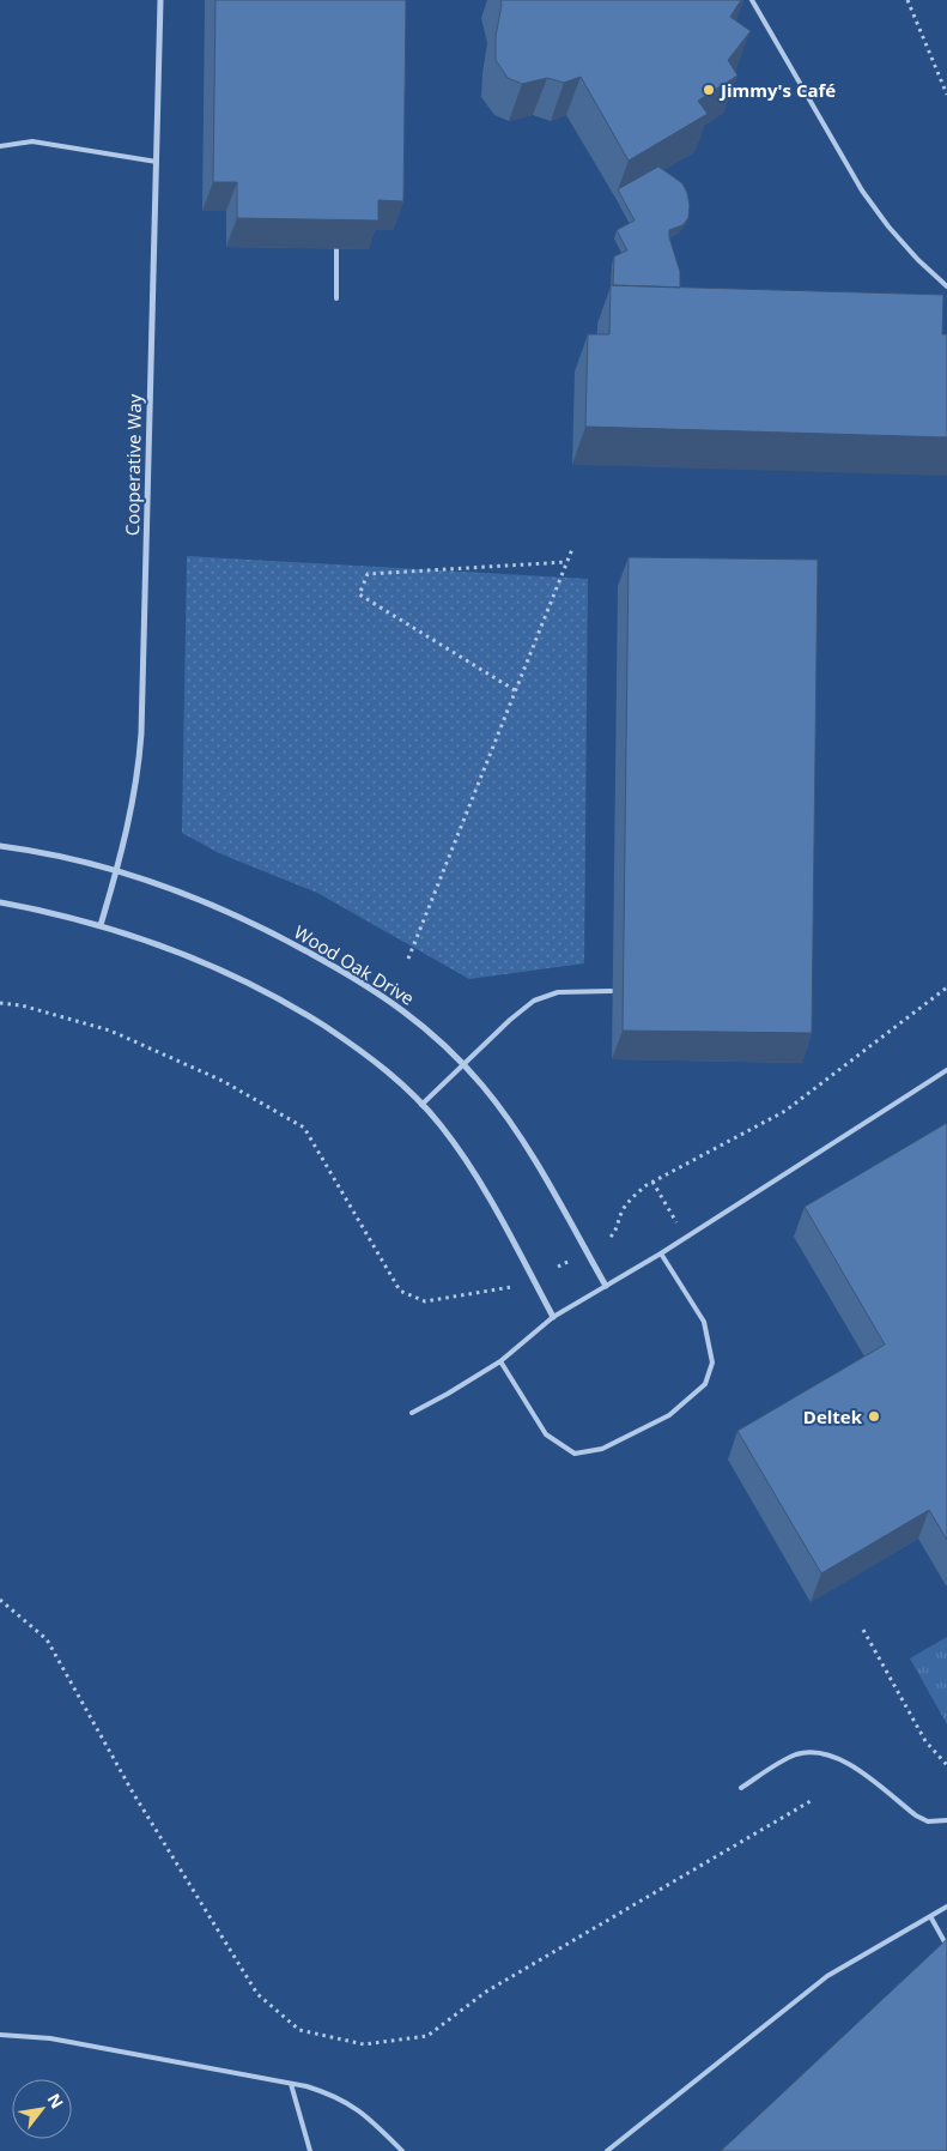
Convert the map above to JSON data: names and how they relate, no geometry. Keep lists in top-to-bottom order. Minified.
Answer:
{"streets":{"street":["Cooperative Way","Wood Oak Drive"]},"crossings":[["Cooperative Way","Wood Oak Drive"]],"places":["Jimmy's Café","Deltek"],"north":"top right"}
